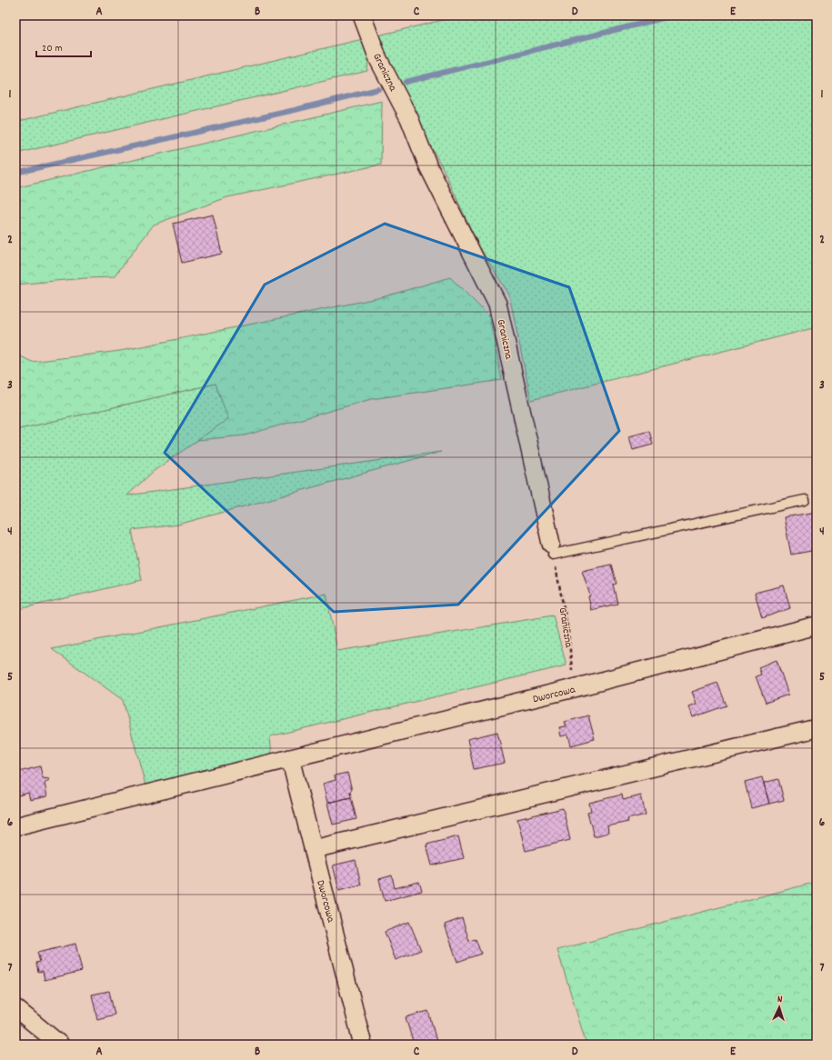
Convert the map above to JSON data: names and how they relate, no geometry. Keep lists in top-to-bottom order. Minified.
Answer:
{"streets":{"street":["Graniczna","Dworcowa"]},"crossings":[["Graniczna","Dworcowa"]],"scale_bar":"20 m","north":"top","grid":{"columns":["A","B","C","D","E"],"rows":["1","2","3","4","5","6","7"]}}
